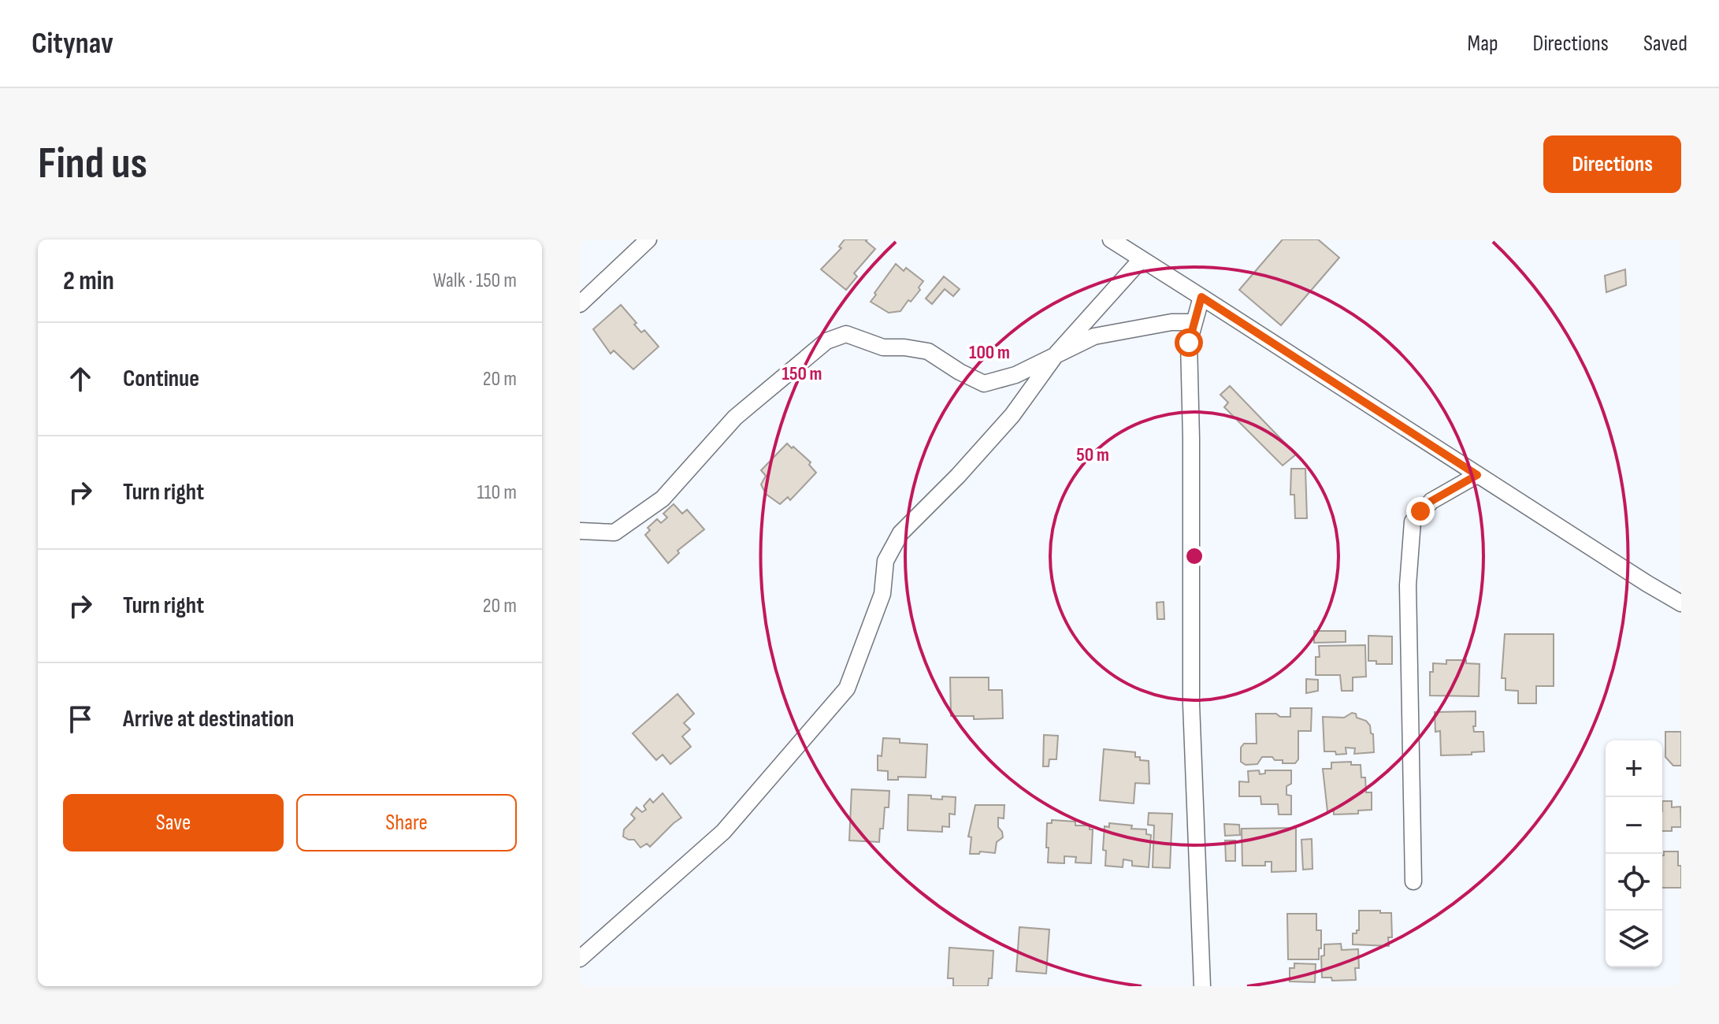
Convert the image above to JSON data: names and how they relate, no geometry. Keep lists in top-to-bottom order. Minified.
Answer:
{"page":{"header":"Citynav","nav":["Map","Directions","Saved"],"buttons":["Directions",["Save","Share"]],"title":"Find us","heading":["2 min","Walk · 150 m"],"list":[["Continue","20 m"],["Turn right","110 m"],["Turn right","20 m"],"Arrive at destination"],"map_buttons":["+","−"]},"rings":["100 m","150 m","50 m"]}
